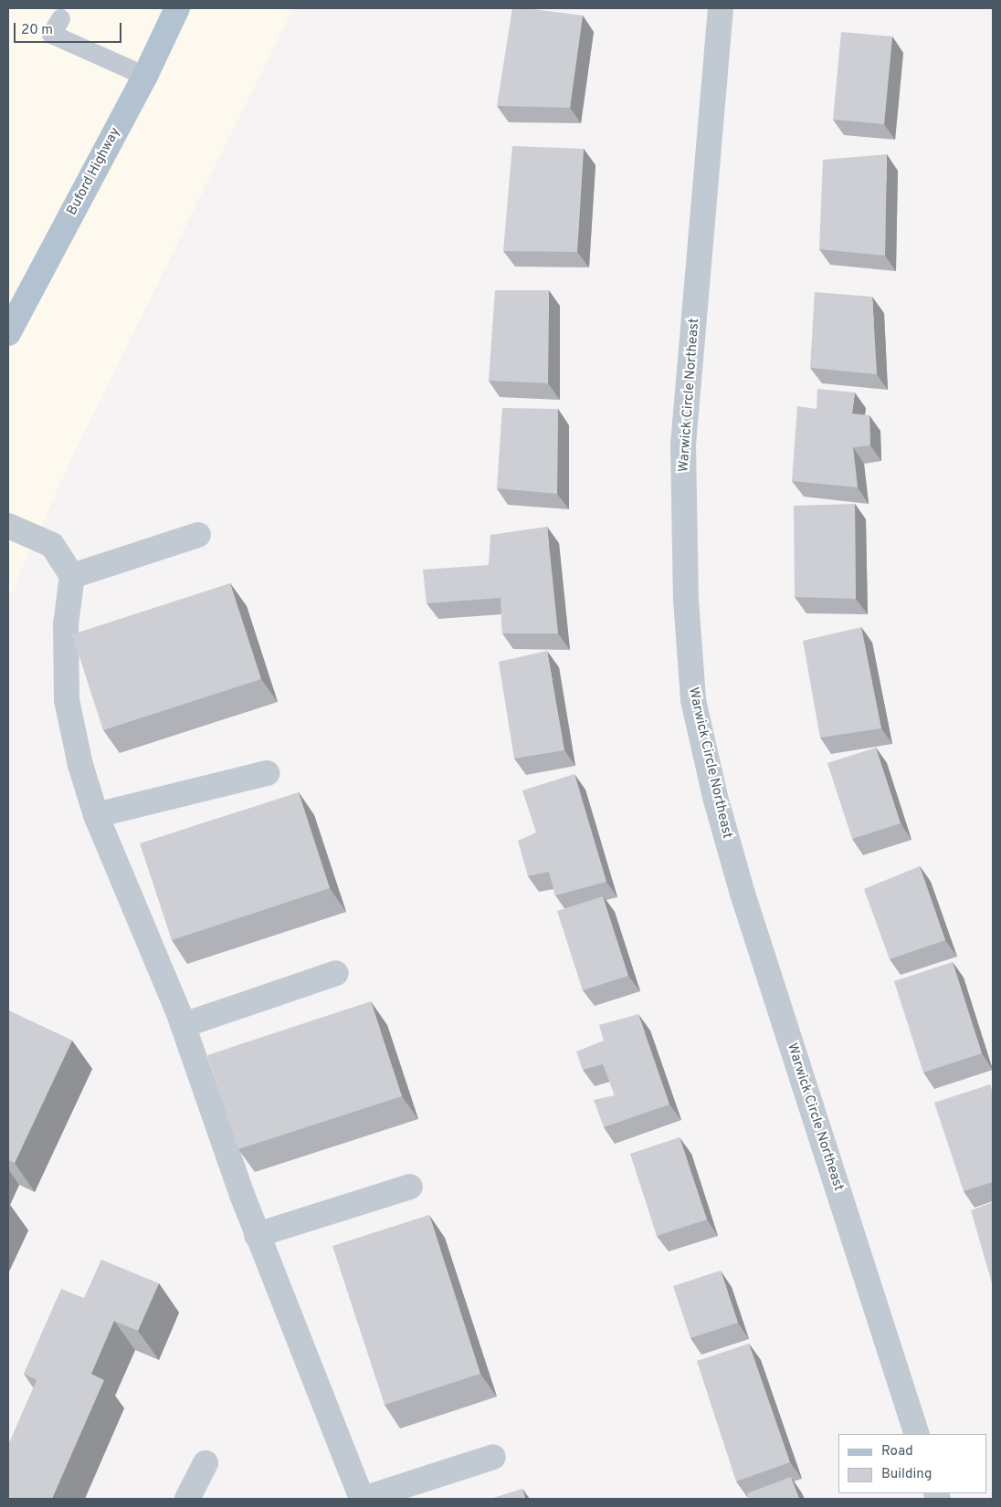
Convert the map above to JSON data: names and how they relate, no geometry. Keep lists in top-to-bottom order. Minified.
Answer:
{"streets":{"main road":["Buford Highway"],"street":["Warwick Circle Northeast"]},"legend":["Road","Building"],"scale_bar":"20 m"}
